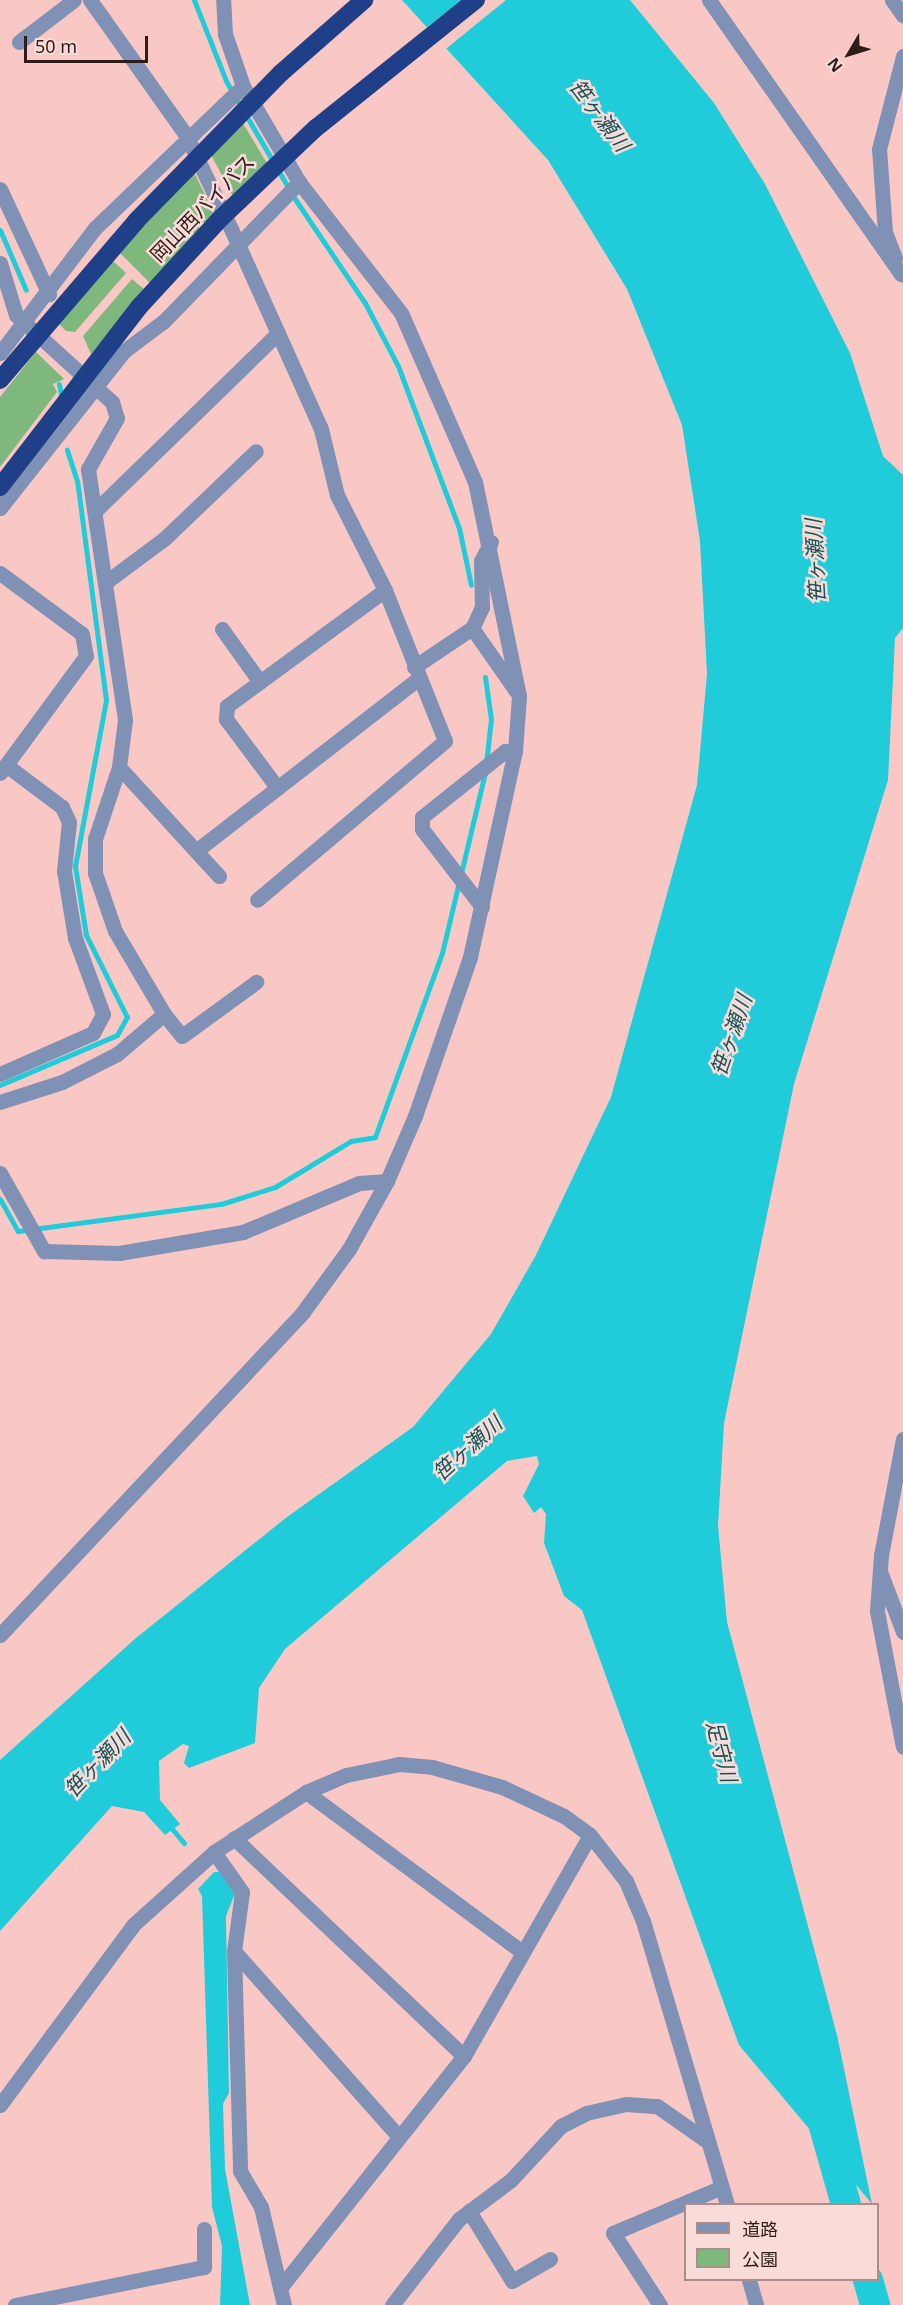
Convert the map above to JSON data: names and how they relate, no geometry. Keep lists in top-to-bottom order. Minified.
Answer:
{"streets":{"highway":["岡山西バイパス"]},"water":["笹ヶ瀬川","足守川"],"legend":["道路","公園"],"scale_bar":"50 m","north":"bottom left"}
